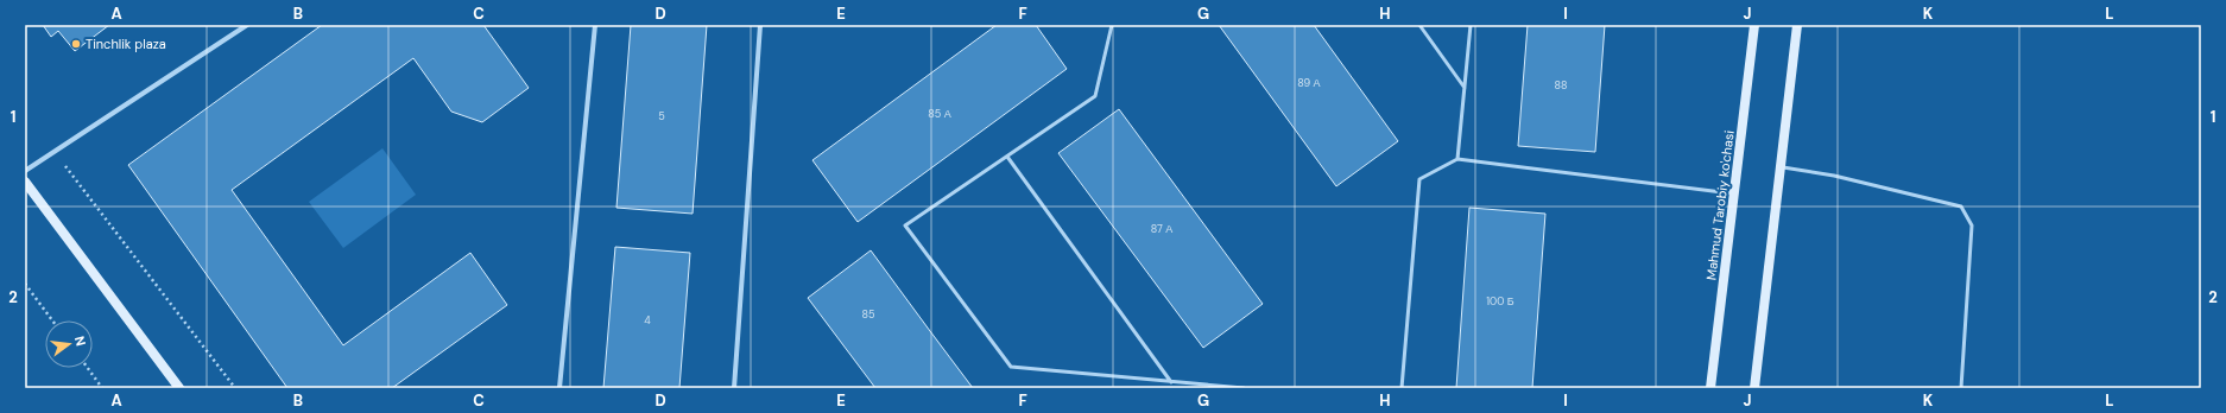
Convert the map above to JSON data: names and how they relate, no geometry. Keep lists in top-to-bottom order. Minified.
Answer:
{"streets":{"main road":["Mahmud Tarobiy ko'chasi"]},"places":["Tinchlik plaza"],"house_numbers":["89 А","88","85 А","5","87 А","100 Б","85","4"],"north":"right","grid":{"columns":["A","B","C","D","E","F","G","H","I","J","K","L"],"rows":["1","2"]}}
